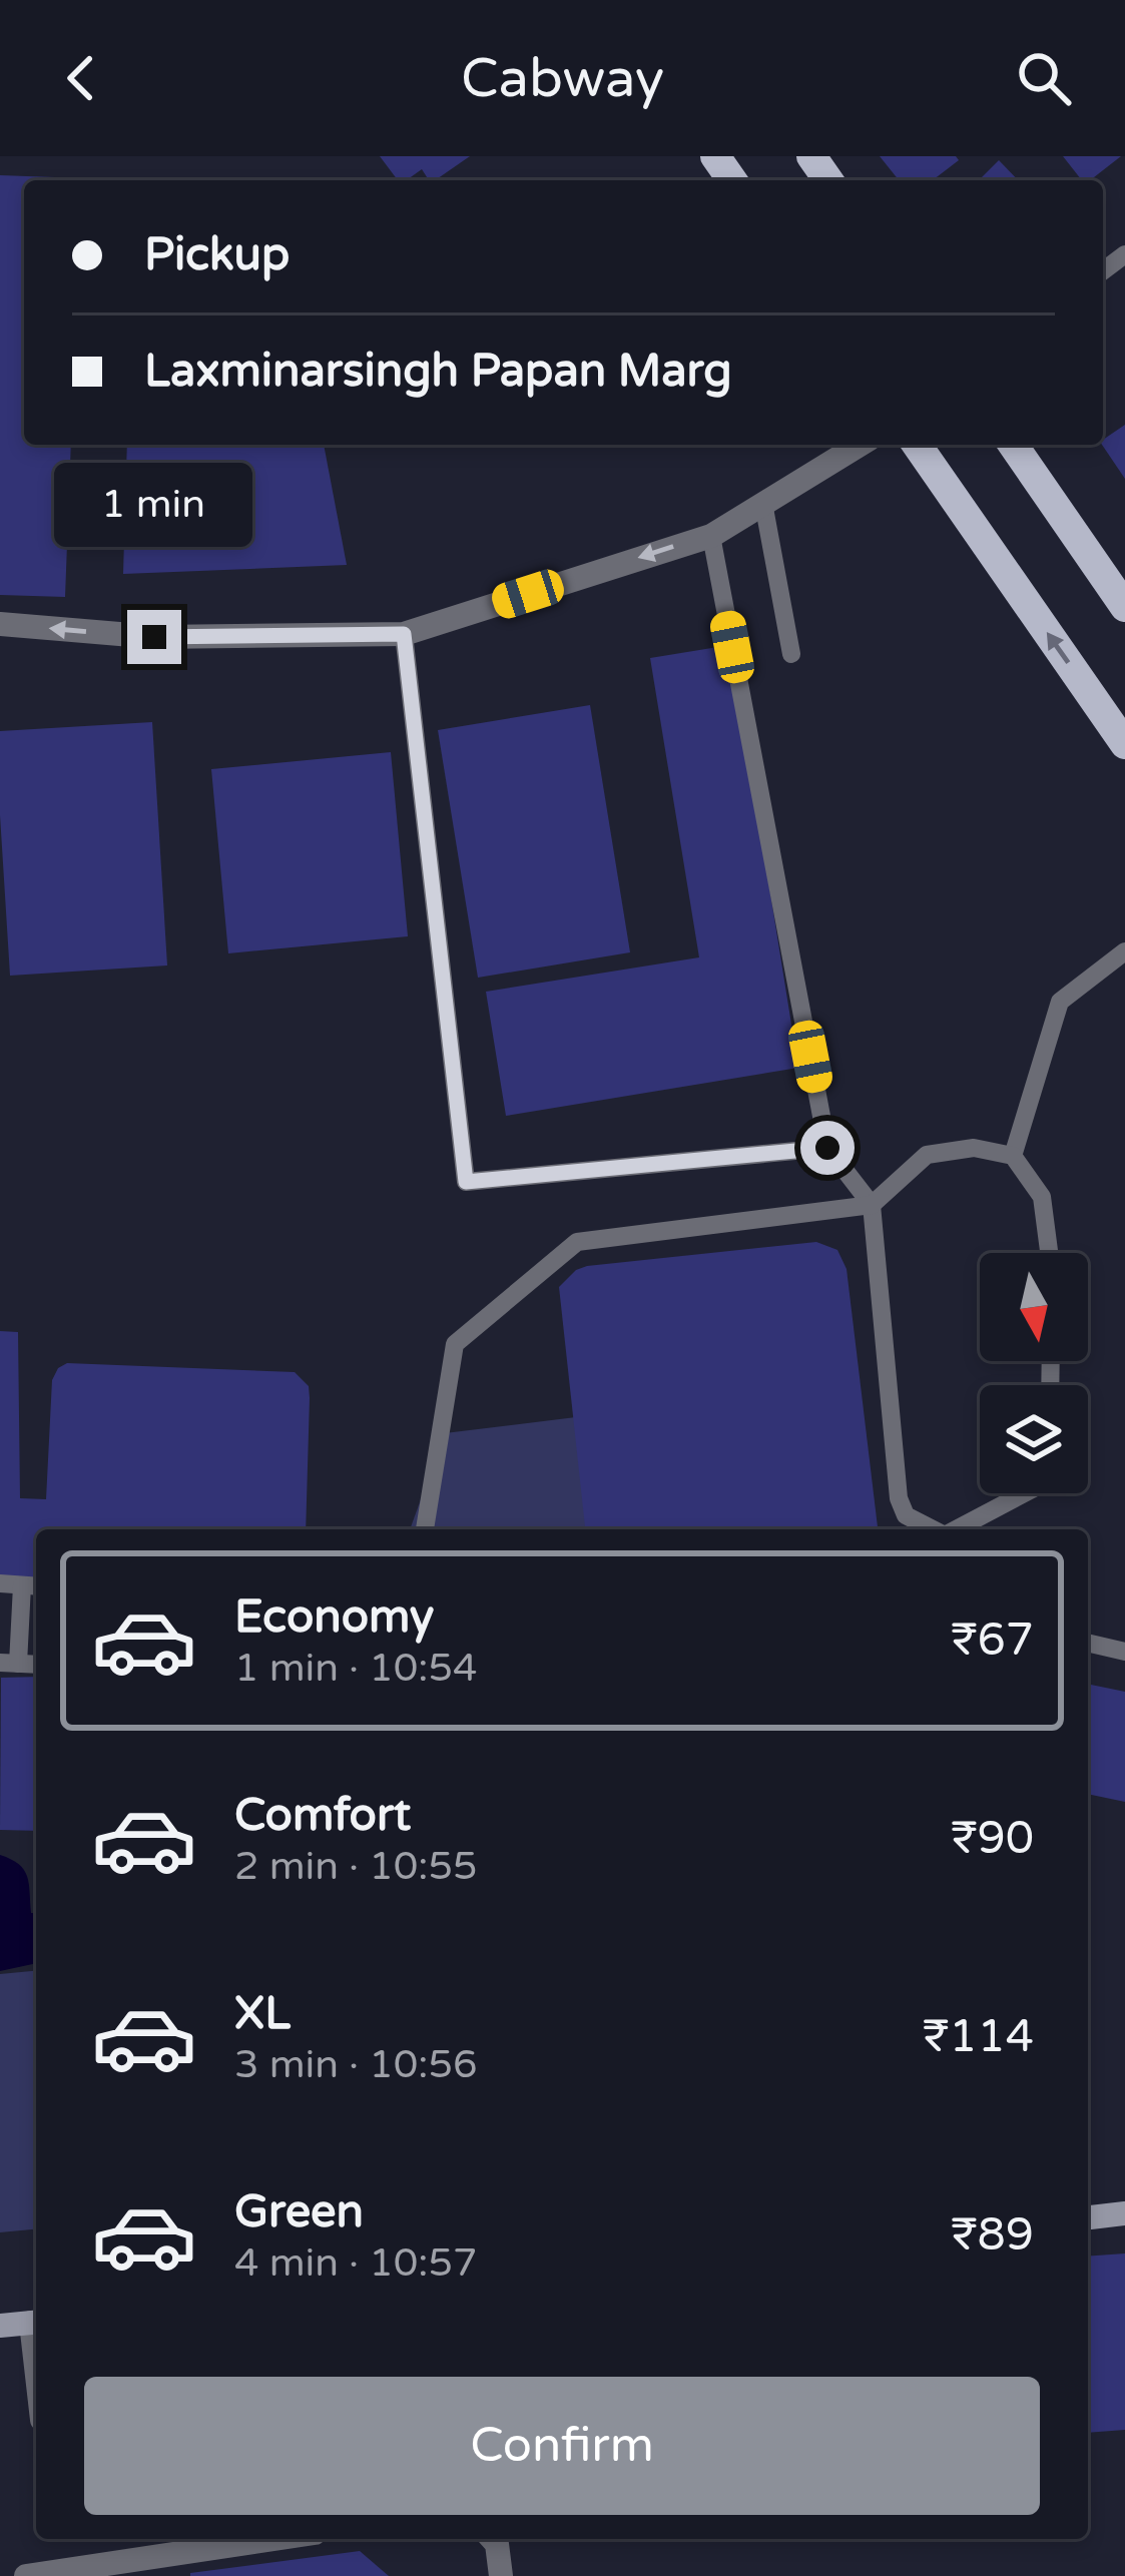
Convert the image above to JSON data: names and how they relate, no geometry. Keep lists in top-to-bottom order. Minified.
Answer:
{"north":"bottom","page":{"header":"Cabway","banner":["Pickup","Laxminarsingh Papan Marg"],"bubble":"1 min","list":[{"name":"Economy","note":"1 min · 10:54","value":"₹67"},{"name":"Comfort","note":"2 min · 10:55","value":"₹90"},{"name":"XL","note":"3 min · 10:56","value":"₹114"},{"name":"Green","note":"4 min · 10:57","value":"₹89"}],"buttons":"Confirm"}}
